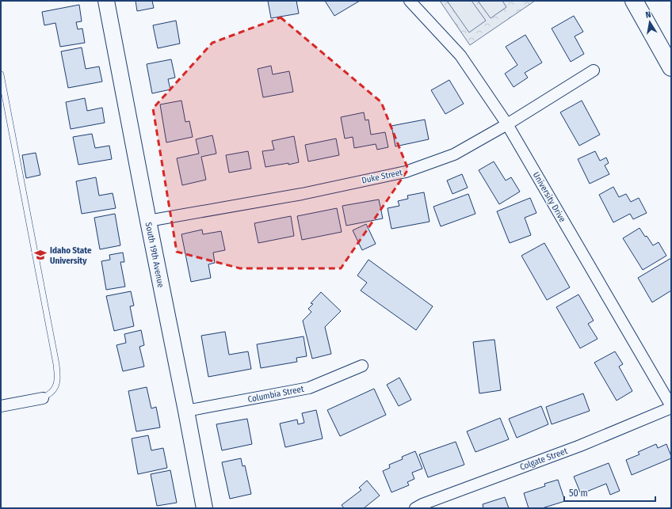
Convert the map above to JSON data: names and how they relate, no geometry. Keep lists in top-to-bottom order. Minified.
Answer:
{"streets":{"street":["Duke Street","University Drive","South 19th Avenue","Columbia Street","Colgate Street"]},"crossings":[["Duke Street","University Drive"],["Duke Street","South 19th Avenue"],["University Drive","Colgate Street"],["South 19th Avenue","Columbia Street"]],"places":{"school or university":["Idaho State University"]},"scale_bar":"50 m","north":"top"}
